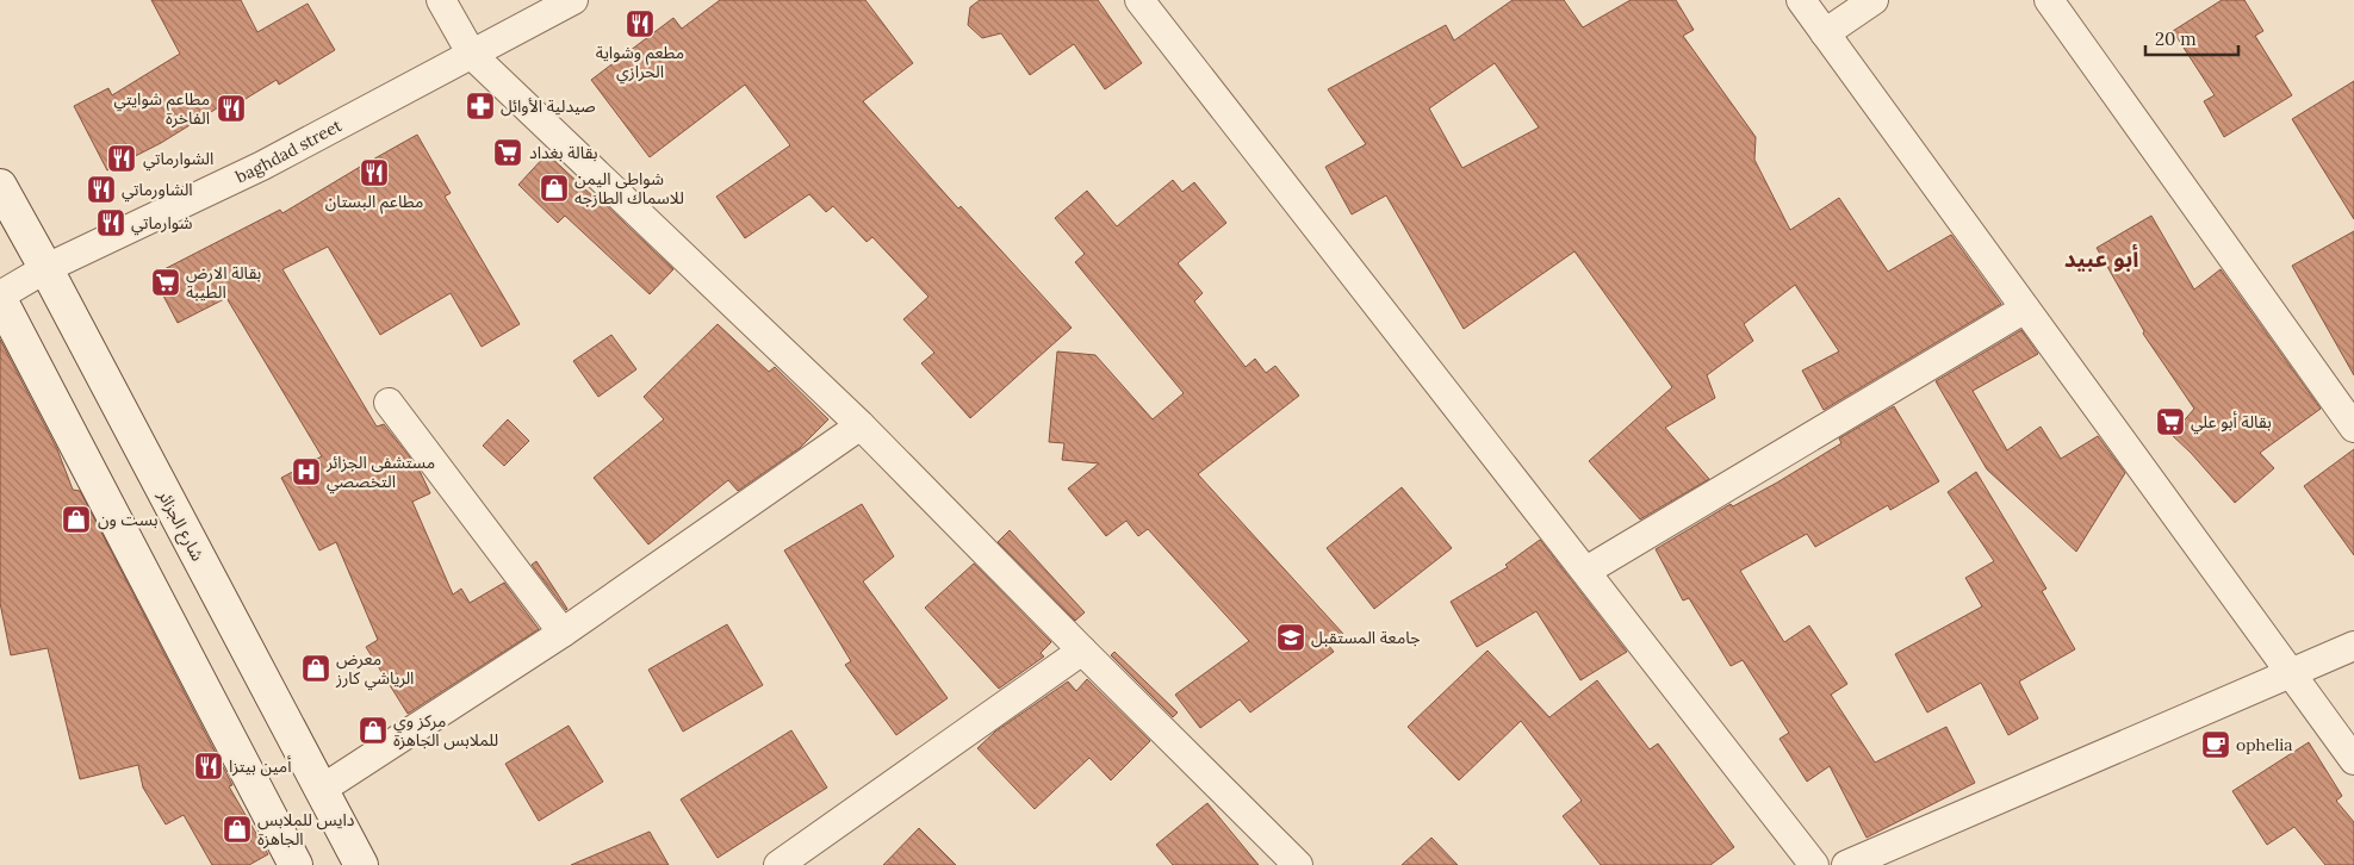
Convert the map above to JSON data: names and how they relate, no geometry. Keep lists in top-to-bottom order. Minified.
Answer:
{"streets":{"main road":["شارع الجزائر"],"street":["baghdad street"]},"crossings":[["baghdad street","شارع الجزائر"]],"districts":["أبو عبيد"],"places":{"restaurant":["مطعم وشواية الحرازي","مطاعم شوايتي الفاخرة","الشوارماتي","مطاعم البستان","الشاورماتي","شوارماتي","أمين بيتزا"],"pharmacy":["صيدلية الأوائل"],"supermarket":["بقالة بغداد","بقالة الارض الطيبة","بقالة أبو علي"],"shop":["شواطى اليمن للاسماك الطازجه","بست ون","معرض الرياشي كارز","مركز وي للملابس الجاهزة","دايس للملابس الجاهزة"],"hospital":["مستشفى الجزائر التخصصي"],"school or university":["جامعة المستقبل"],"cafe":["ophelia"]},"scale_bar":"20 m"}
